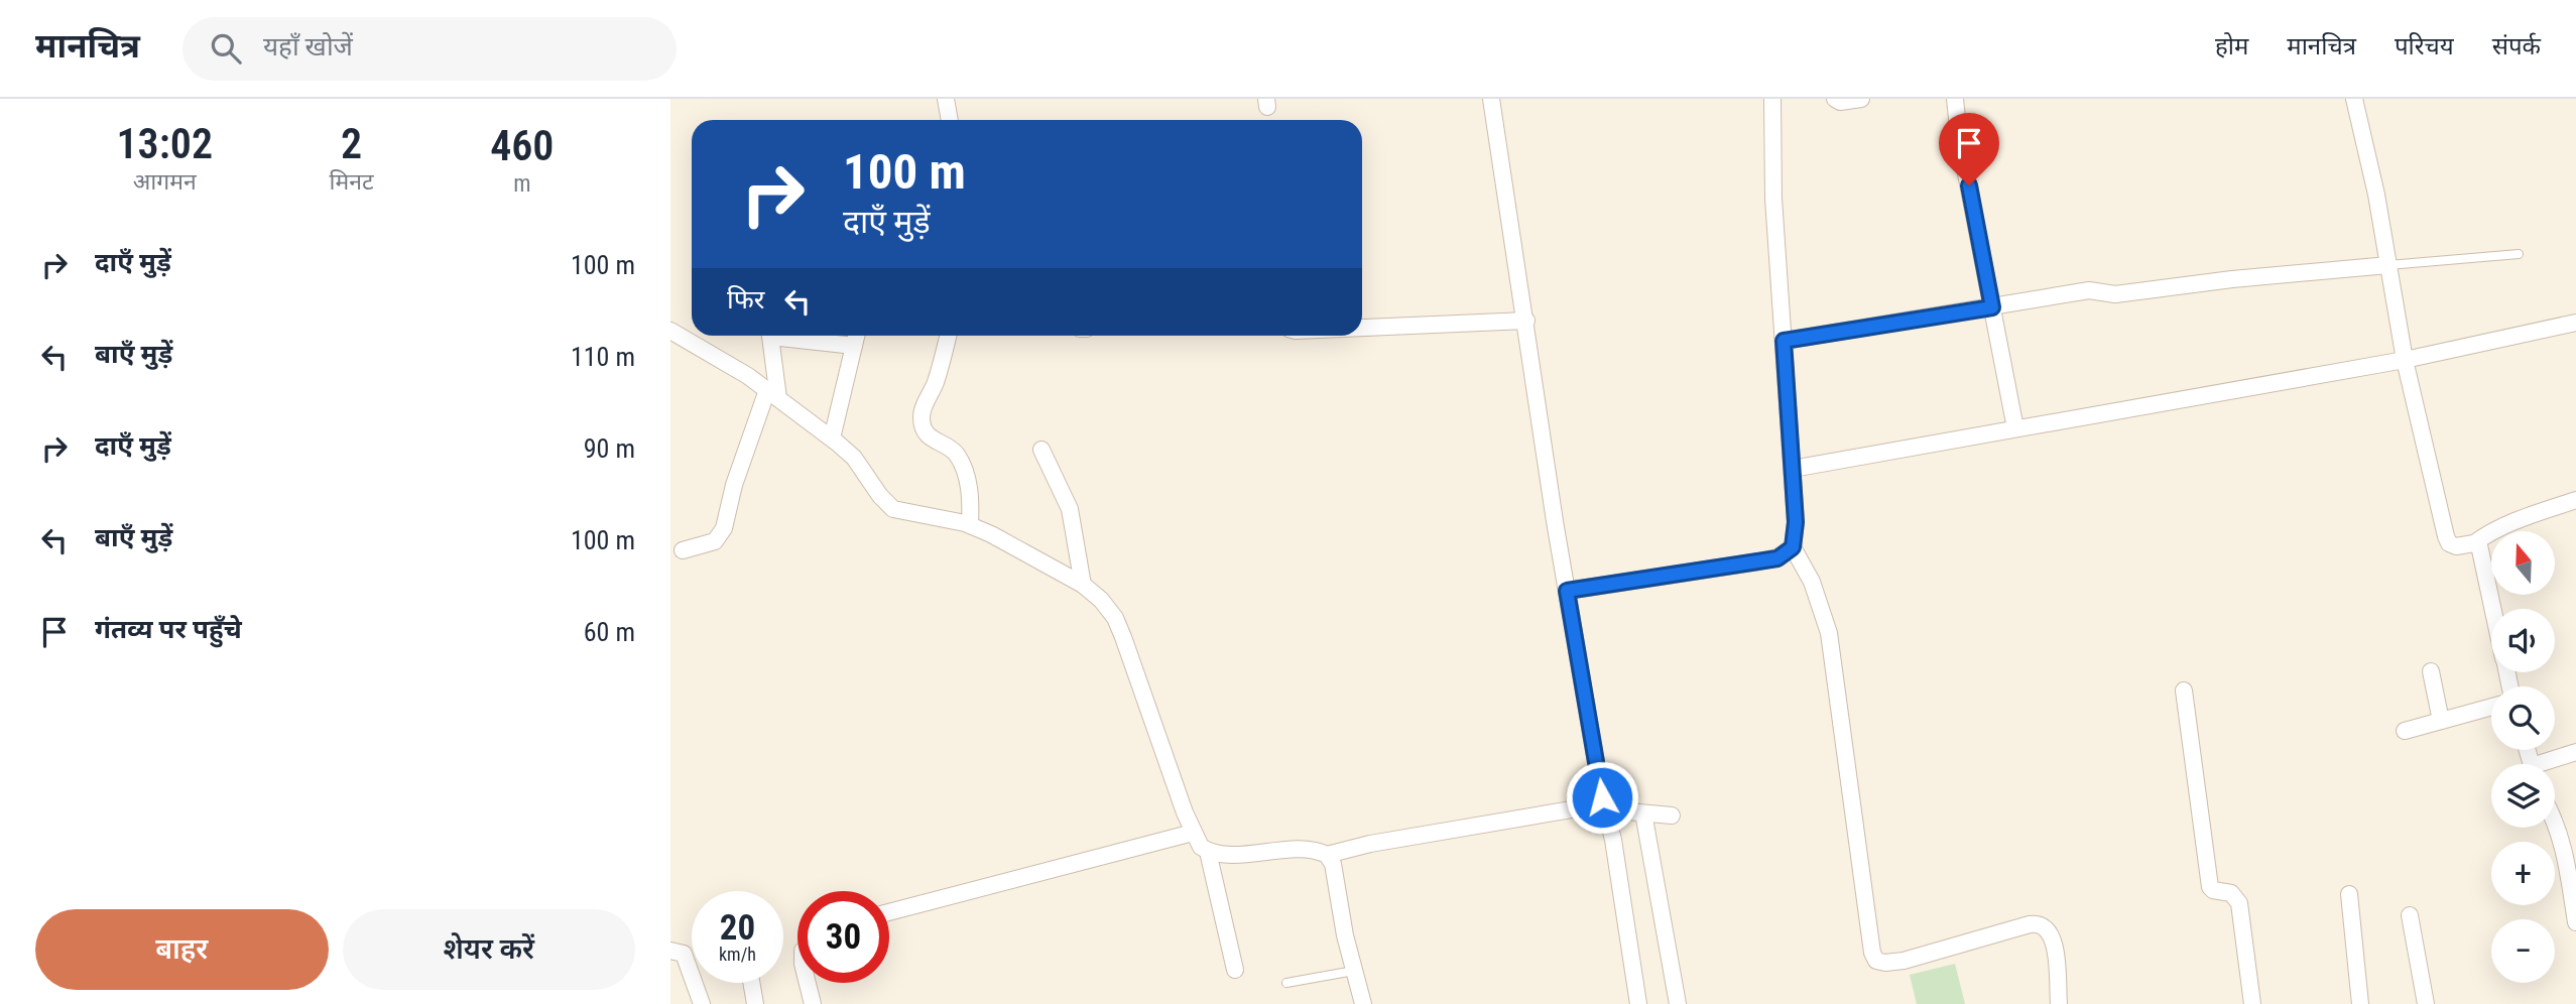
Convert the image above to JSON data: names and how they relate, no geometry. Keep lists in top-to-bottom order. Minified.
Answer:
{"north":"top","page":{"header":"मानचित्र","search":"यहाँ खोजें","nav":["होम","मानचित्र","परिचय","संपर्क"],"eta":["13:02","आगमन","2","मिनट","460","m"],"turn":["100 m","दाएँ मुड़ें"],"list":[{"name":"दाएँ मुड़ें","value":"100 m"},{"name":"बाएँ मुड़ें","value":"110 m"},{"name":"दाएँ मुड़ें","value":"90 m"},{"name":"बाएँ मुड़ें","value":"100 m"},{"name":"गंतव्य पर पहुँचे","value":"60 m"}],"then":"फिर","map_buttons":["+","−"],"speed":"20 km/h","limit":"30","buttons":["बाहर","शेयर करें"]}}
